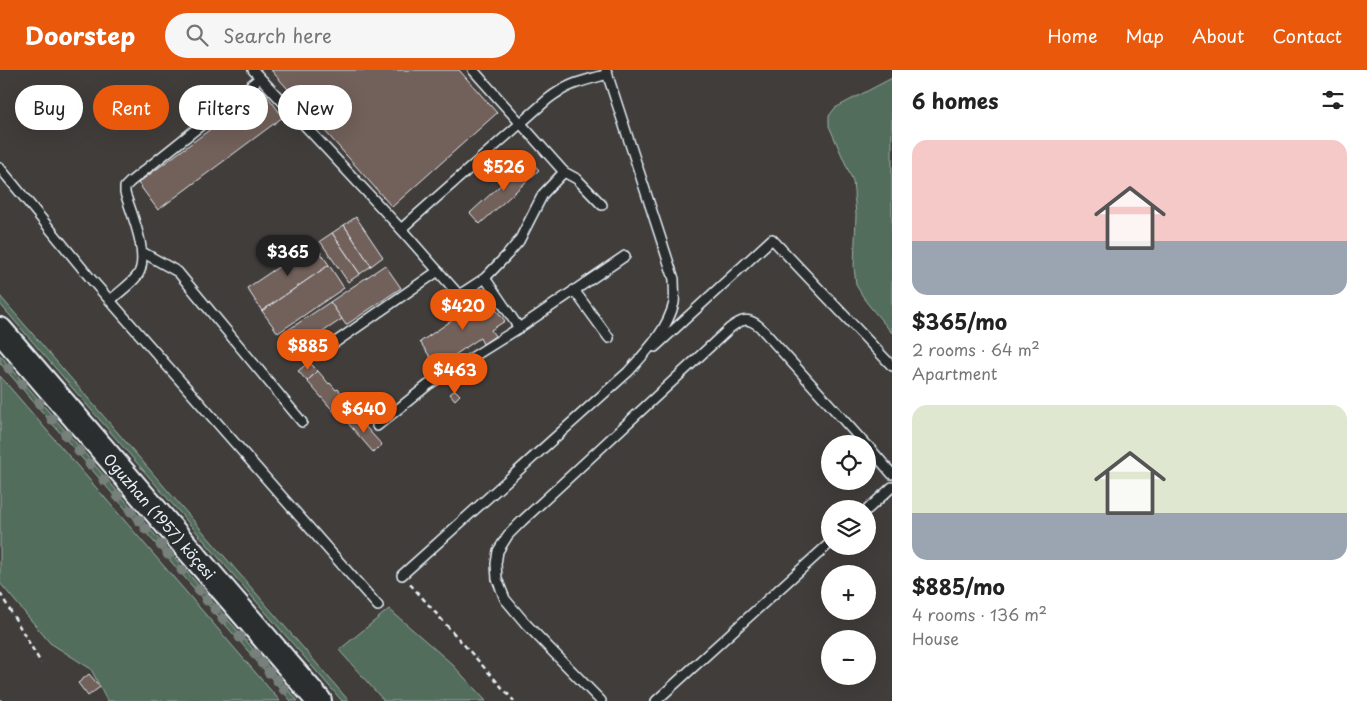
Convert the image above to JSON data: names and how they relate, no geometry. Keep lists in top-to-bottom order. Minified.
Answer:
{"streets":{"main road":["Oguzhan (1957) köçesi"]},"page":{"header":"Doorstep","search":"Search here","nav":["Home","Map","About","Contact"],"heading":"6 homes","chip":["Buy","Rent","Filters","New"],"list":[{"name":"$365/mo","note":"2 rooms · 64 m² · Apartment"},{"name":"$885/mo","note":"4 rooms · 136 m² · House"}],"price":["$526","$365","$420","$885","$463","$640"],"map_buttons":["+","−"]}}
